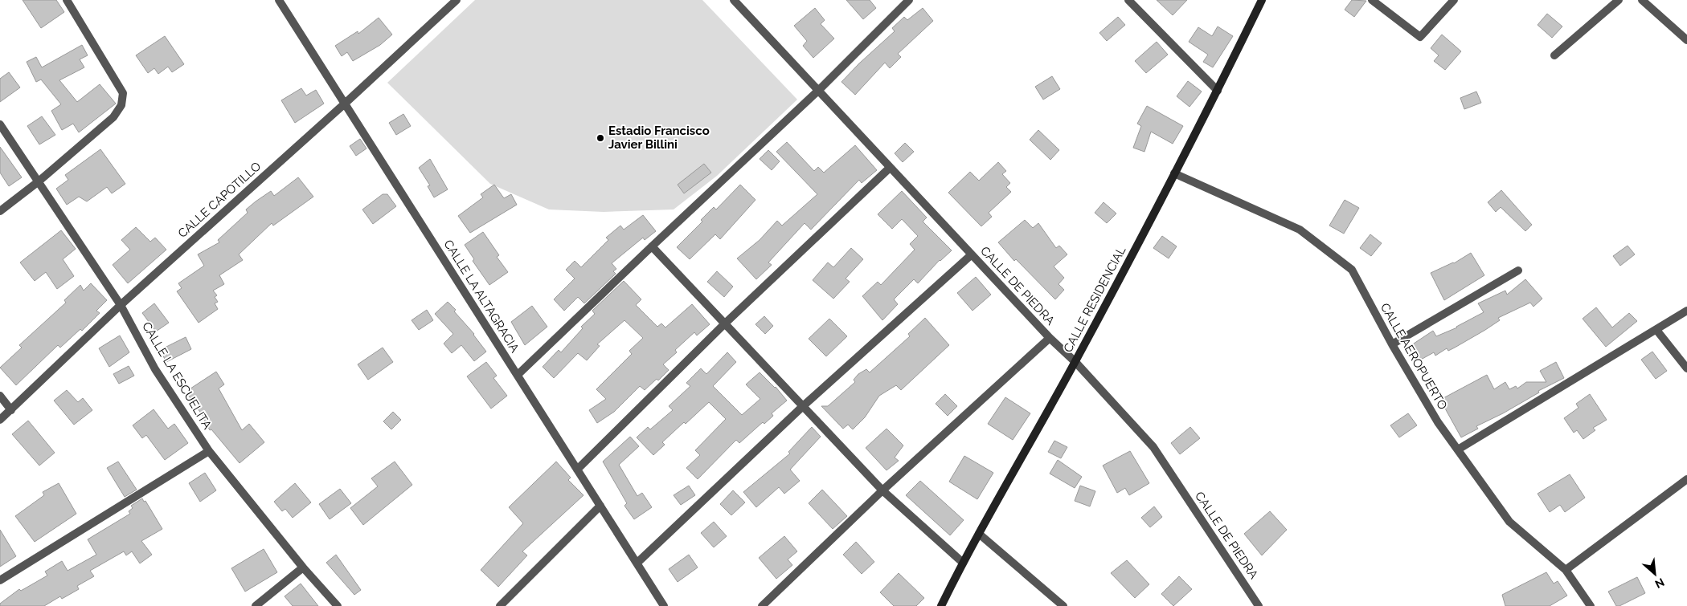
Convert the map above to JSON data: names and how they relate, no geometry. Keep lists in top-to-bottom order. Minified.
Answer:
{"streets":{"main road":["CALLE RESIDENCIAL"],"street":["CALLE CAPOTILLO","CALLE DE PIEDRA","CALLE LA ALTAGRACIA","CALLE AEROPUERTO","CALLE LA ESCUELITA"]},"crossings":[["CALLE CAPOTILLO","CALLE LA ALTAGRACIA"],["CALLE CAPOTILLO","CALLE LA ESCUELITA"],["CALLE DE PIEDRA","CALLE RESIDENCIAL"],["CALLE RESIDENCIAL","CALLE AEROPUERTO"]],"places":["Estadio Francisco Javier Billini"],"north":"bottom right"}
